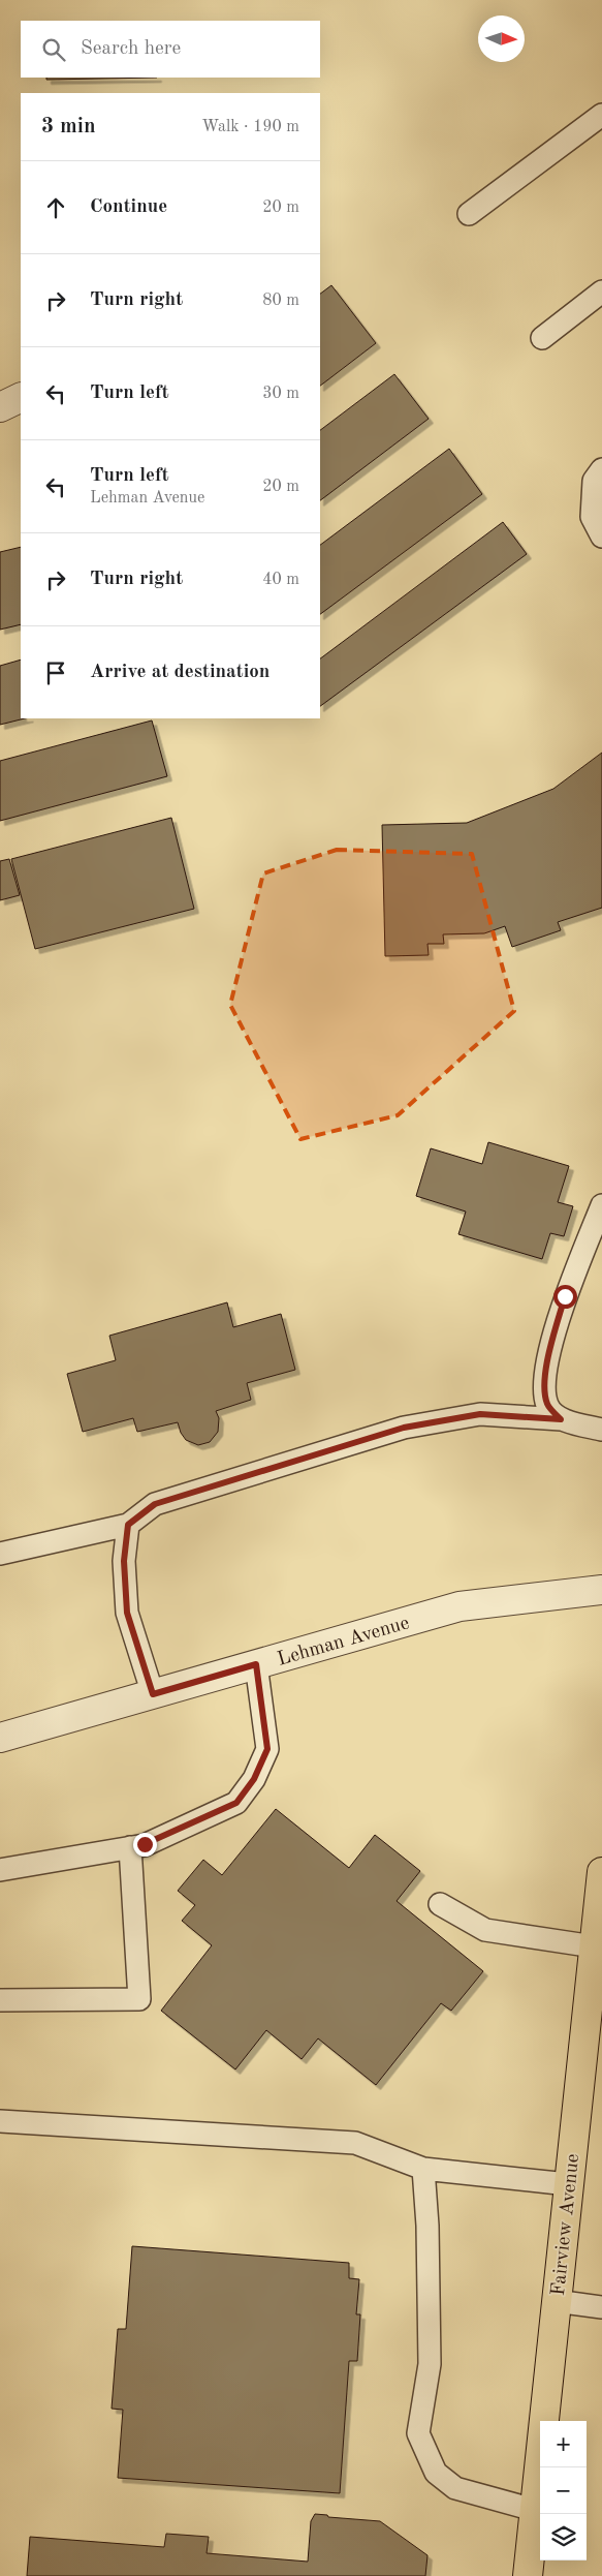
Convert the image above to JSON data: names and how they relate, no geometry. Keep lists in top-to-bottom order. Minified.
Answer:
{"streets":{"main road":["Fairview Avenue"],"street":["Lehman Avenue"]},"north":"right","page":{"search":"Search here","heading":["3 min","Walk · 190 m"],"list":[["Continue","20 m"],["Turn right","80 m"],["Turn left","30 m"],["Turn left","Lehman Avenue","20 m"],["Turn right","40 m"],"Arrive at destination"],"map_buttons":["+","−"]}}
